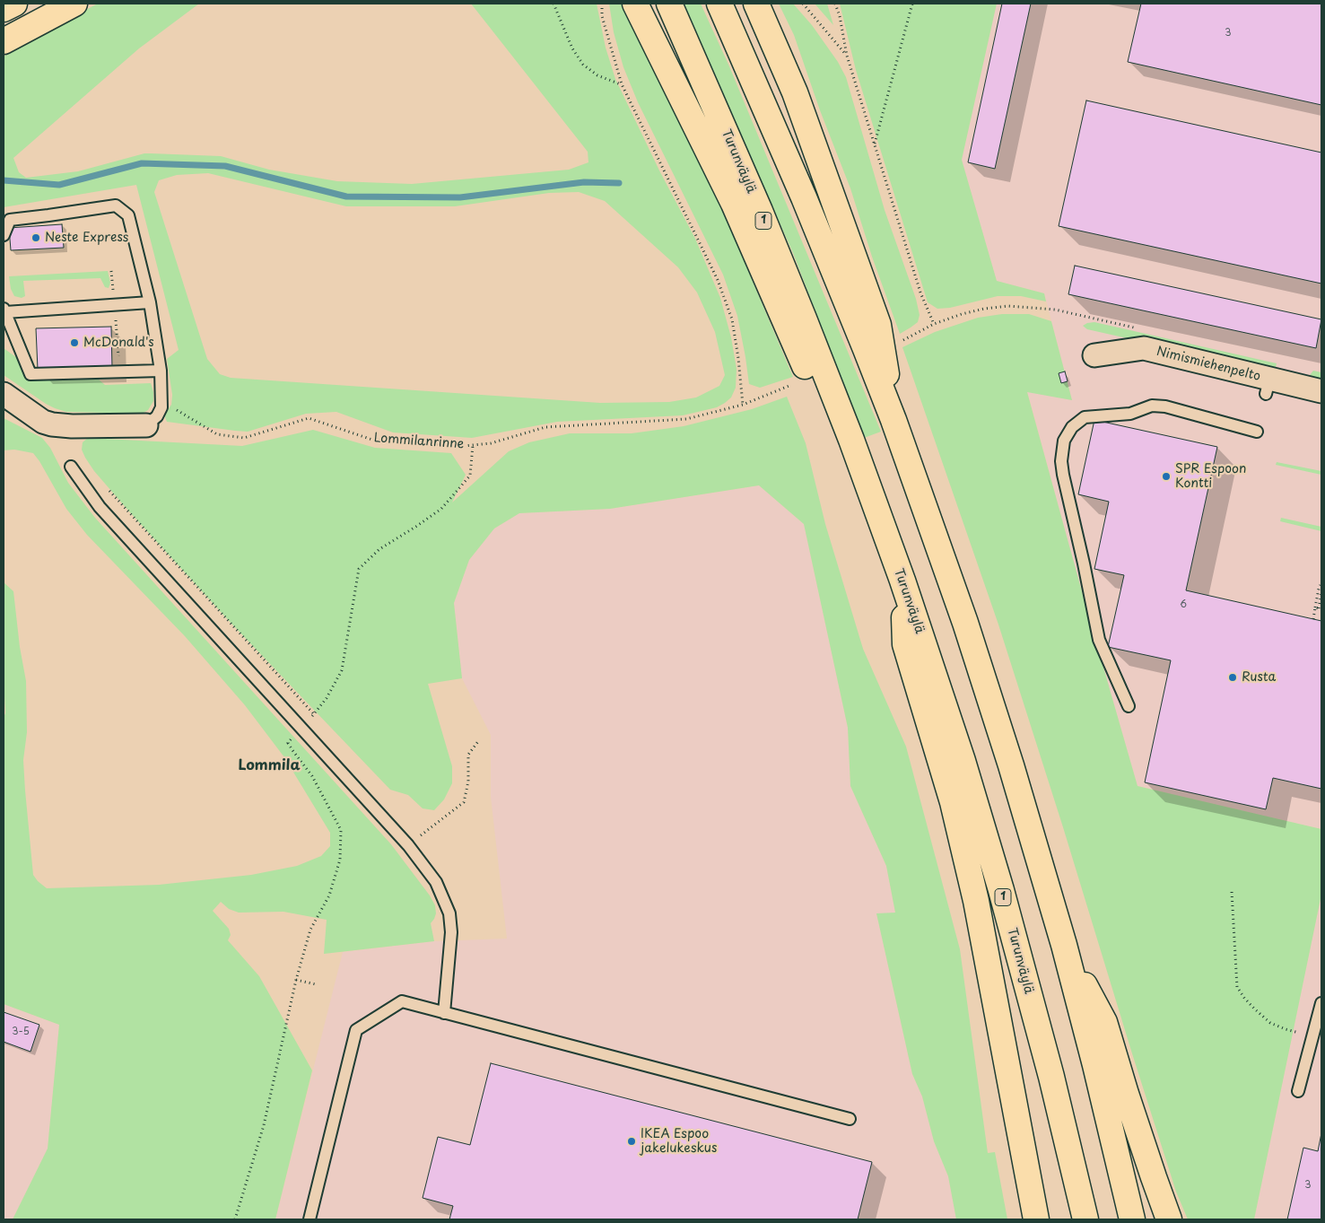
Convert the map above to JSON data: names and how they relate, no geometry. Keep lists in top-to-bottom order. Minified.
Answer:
{"streets":{"main road":["Turunväylä","1"],"street":["Nimismiehenpelto"],"path":["Lommilanrinne"]},"districts":["Lommila"],"places":["Neste Express","McDonald's","SPR Espoon Kontti","Rusta","IKEA Espoo jakelukeskus"],"house_numbers":["3","6","3-5","3"]}
